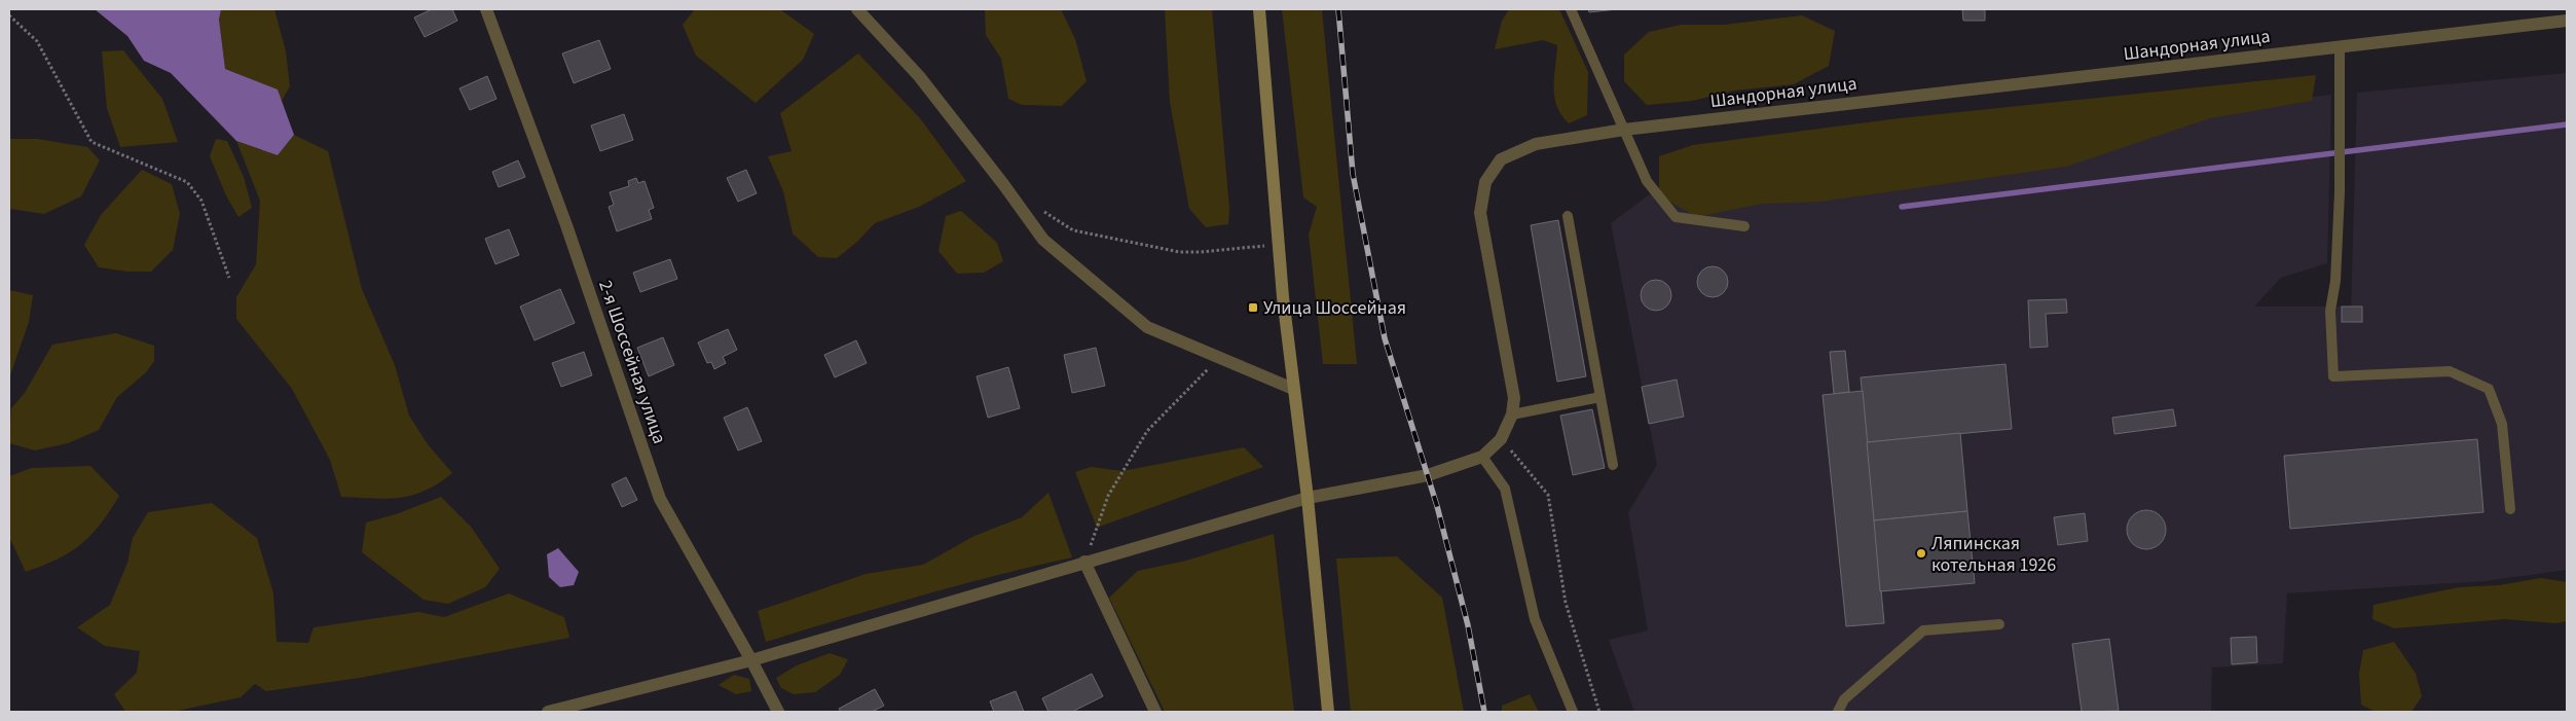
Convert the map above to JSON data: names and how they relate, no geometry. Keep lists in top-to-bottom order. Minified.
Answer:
{"streets":{"street":["Шандорная улица","2-я Шоссейная улица"]},"crossings":[["Шандорная улица","2-я Шоссейная улица"]],"places":{"transit":["Улица Шоссейная"],"other":["Ляпинская котельная 1926"]}}
